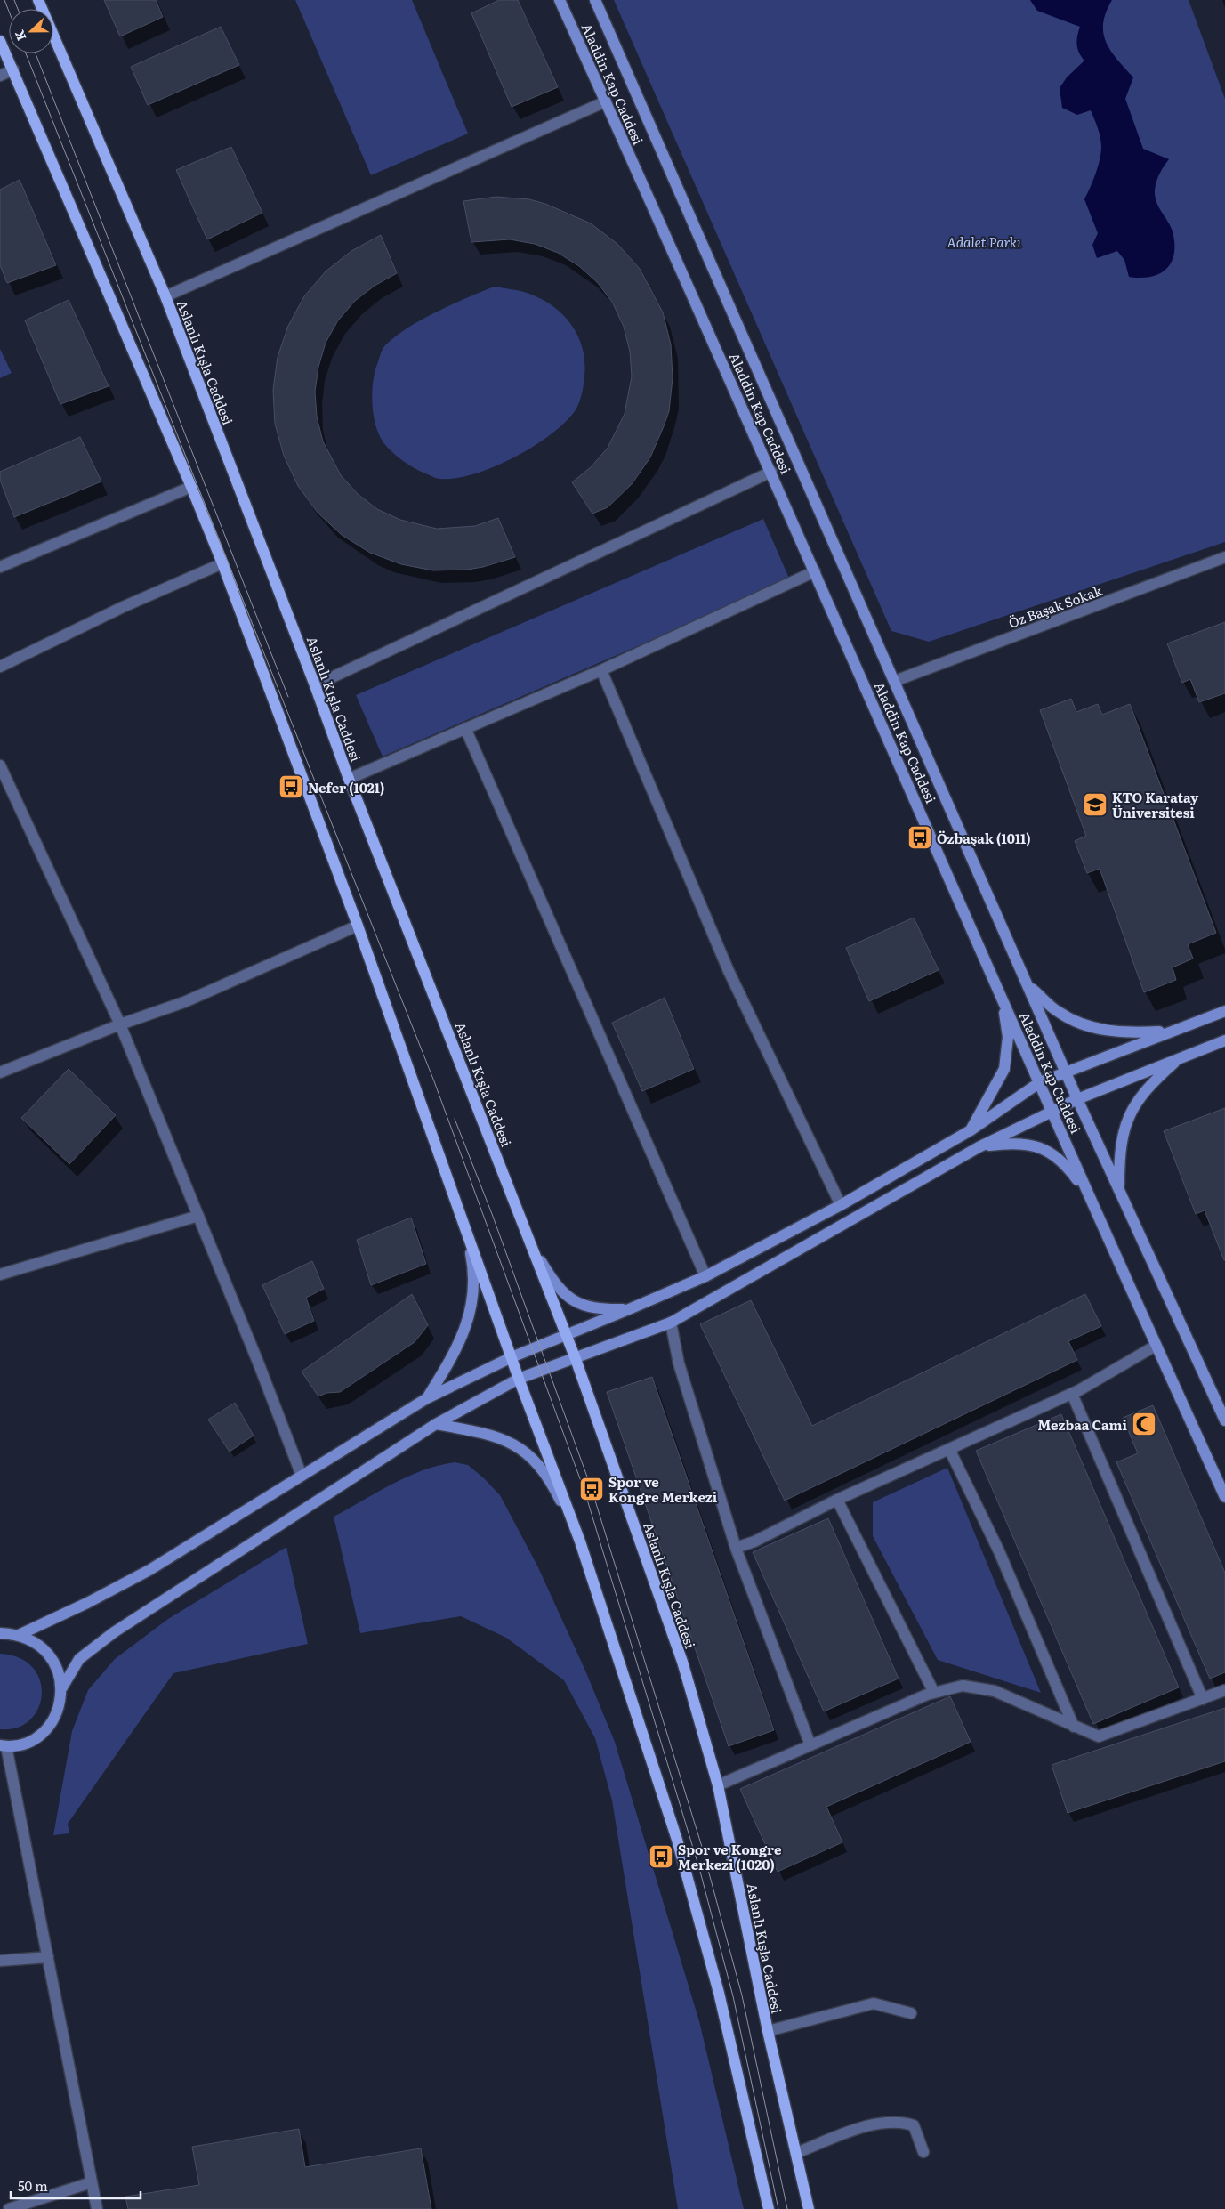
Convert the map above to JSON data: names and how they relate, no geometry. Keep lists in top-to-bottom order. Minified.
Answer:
{"streets":{"main road":["Aslanlı Kışla Caddesi"],"street":["Aladdin Kap Caddesi","Öz Başak Sokak"]},"crossings":[["Aladdin Kap Caddesi","Öz Başak Sokak"]],"parks":["Adalet Parkı"],"places":{"bus stop":["Nefer (1021)","Özbaşak (1011)","Spor ve Kongre Merkezi","Spor ve Kongre Merkezi (1020)"],"school or university":["KTO Karatay Üniversitesi"],"mosque":["Mezbaa Cami"]},"scale_bar":"50 m","north":"left"}
